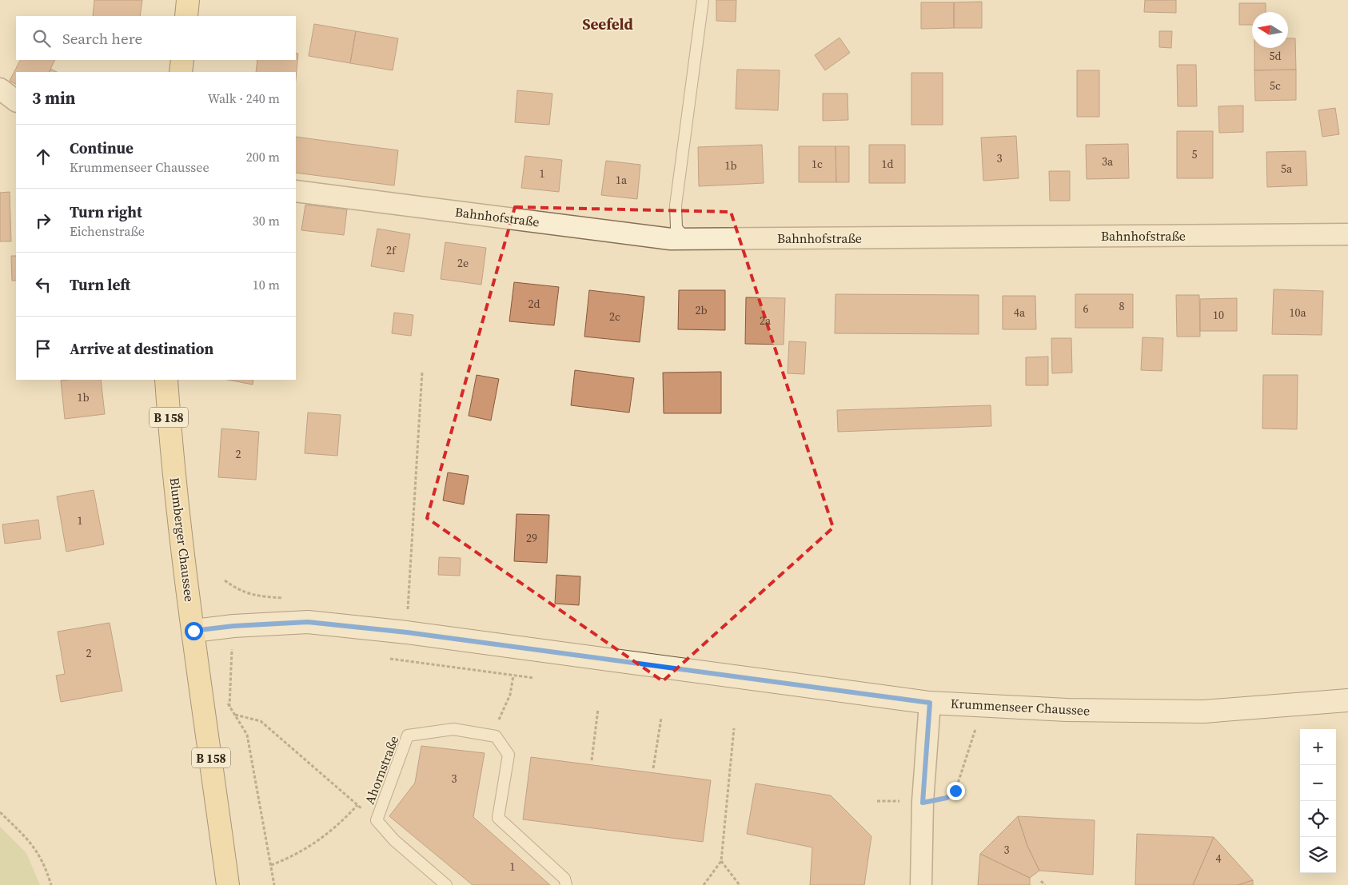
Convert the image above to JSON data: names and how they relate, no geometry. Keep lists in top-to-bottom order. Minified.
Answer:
{"streets":{"main road":["B 158","Blumberger Chaussee","Krummenseer Chaussee"],"street":["Bahnhofstraße"],"lane":["Ahornstraße"]},"crossings":[["Blumberger Chaussee","Krummenseer Chaussee"]],"districts":["Seefeld"],"house_numbers":["5d","5c","5","3","3a","1c","1d","1b","5a","1","1a","2f","2e","2d","8","6","2b","4a","10a","10","2c","2a","1b","2","1","29","2","3","3","4","1"],"north":"left","page":{"search":"Search here","heading":["3 min","Walk · 240 m"],"list":[["Continue","Krummenseer Chaussee","200 m"],["Turn right","Eichenstraße","30 m"],["Turn left","10 m"],"Arrive at destination"],"map_buttons":["+","−"]}}
